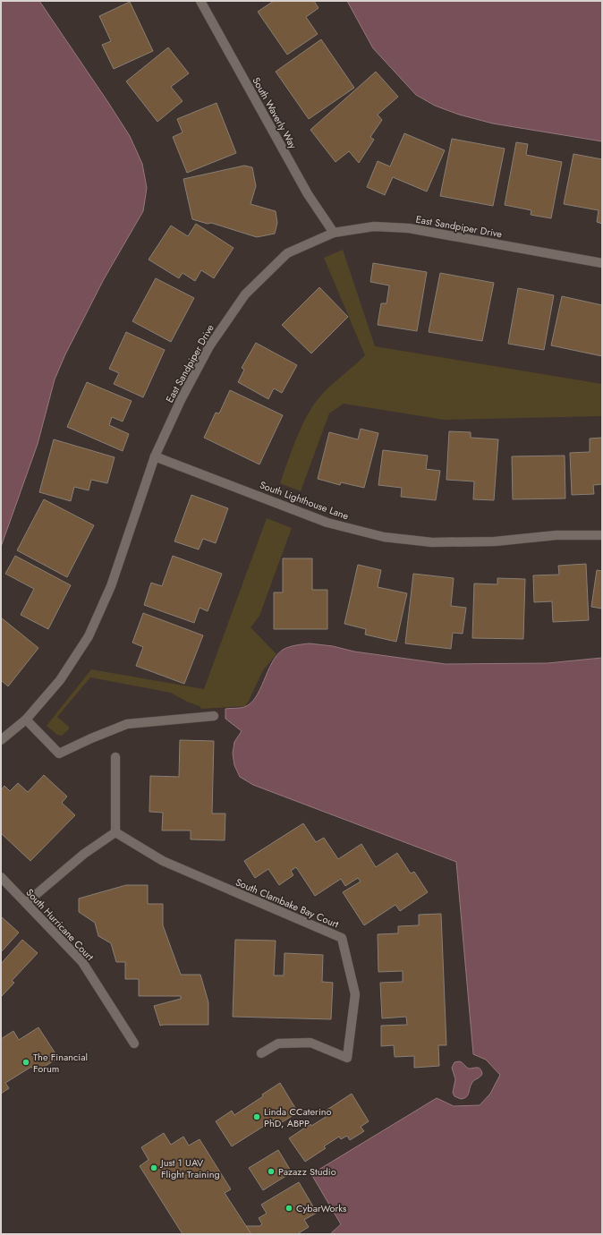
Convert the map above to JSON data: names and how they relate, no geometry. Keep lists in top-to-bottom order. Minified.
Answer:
{"streets":{"street":["South Waverly Way","East Sandpiper Drive","South Lighthouse Lane","South Clambake Bay Court","South Hurricane Court"]},"crossings":[["South Waverly Way","East Sandpiper Drive"],["East Sandpiper Drive","South Lighthouse Lane"]],"places":["The Financial Forum","Linda CCaterino PhD, ABPP","Just 1 UAV Flight Training","Pazazz Studio","CybarWorks"]}
